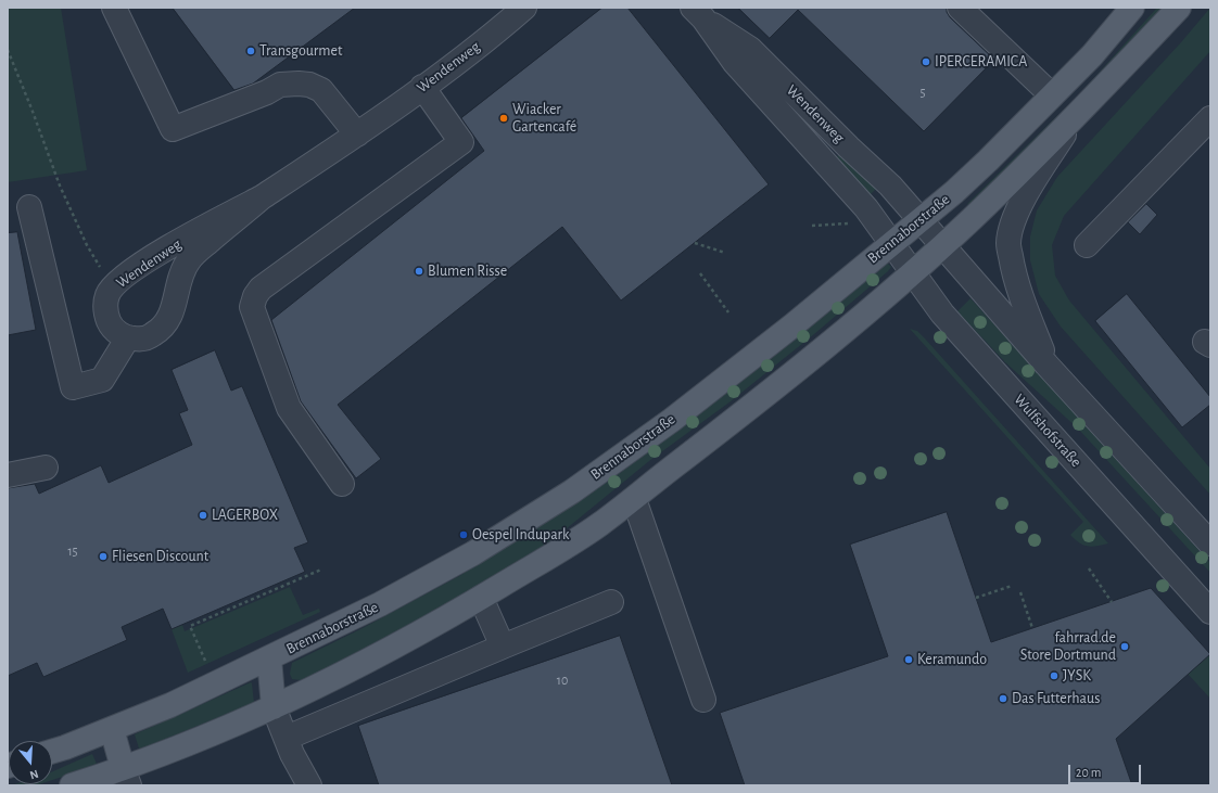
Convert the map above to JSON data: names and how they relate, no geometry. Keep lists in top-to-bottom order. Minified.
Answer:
{"streets":{"main road":["Brennaborstraße"],"street":["Wendenweg","Wulfshofstraße"]},"crossings":[["Wendenweg","Brennaborstraße"],["Wendenweg","Wulfshofstraße"],["Brennaborstraße","Wulfshofstraße"]],"places":["Transgourmet","IPERCERAMICA","Wiacker Gartencafé","Blumen Risse","LAGERBOX","Oespel Indupark","Fliesen Discount","fahrrad.de Store Dortmund","Keramundo","JYSK","Das Futterhaus"],"house_numbers":["5","15","10"],"scale_bar":"20 m","north":"bottom"}
